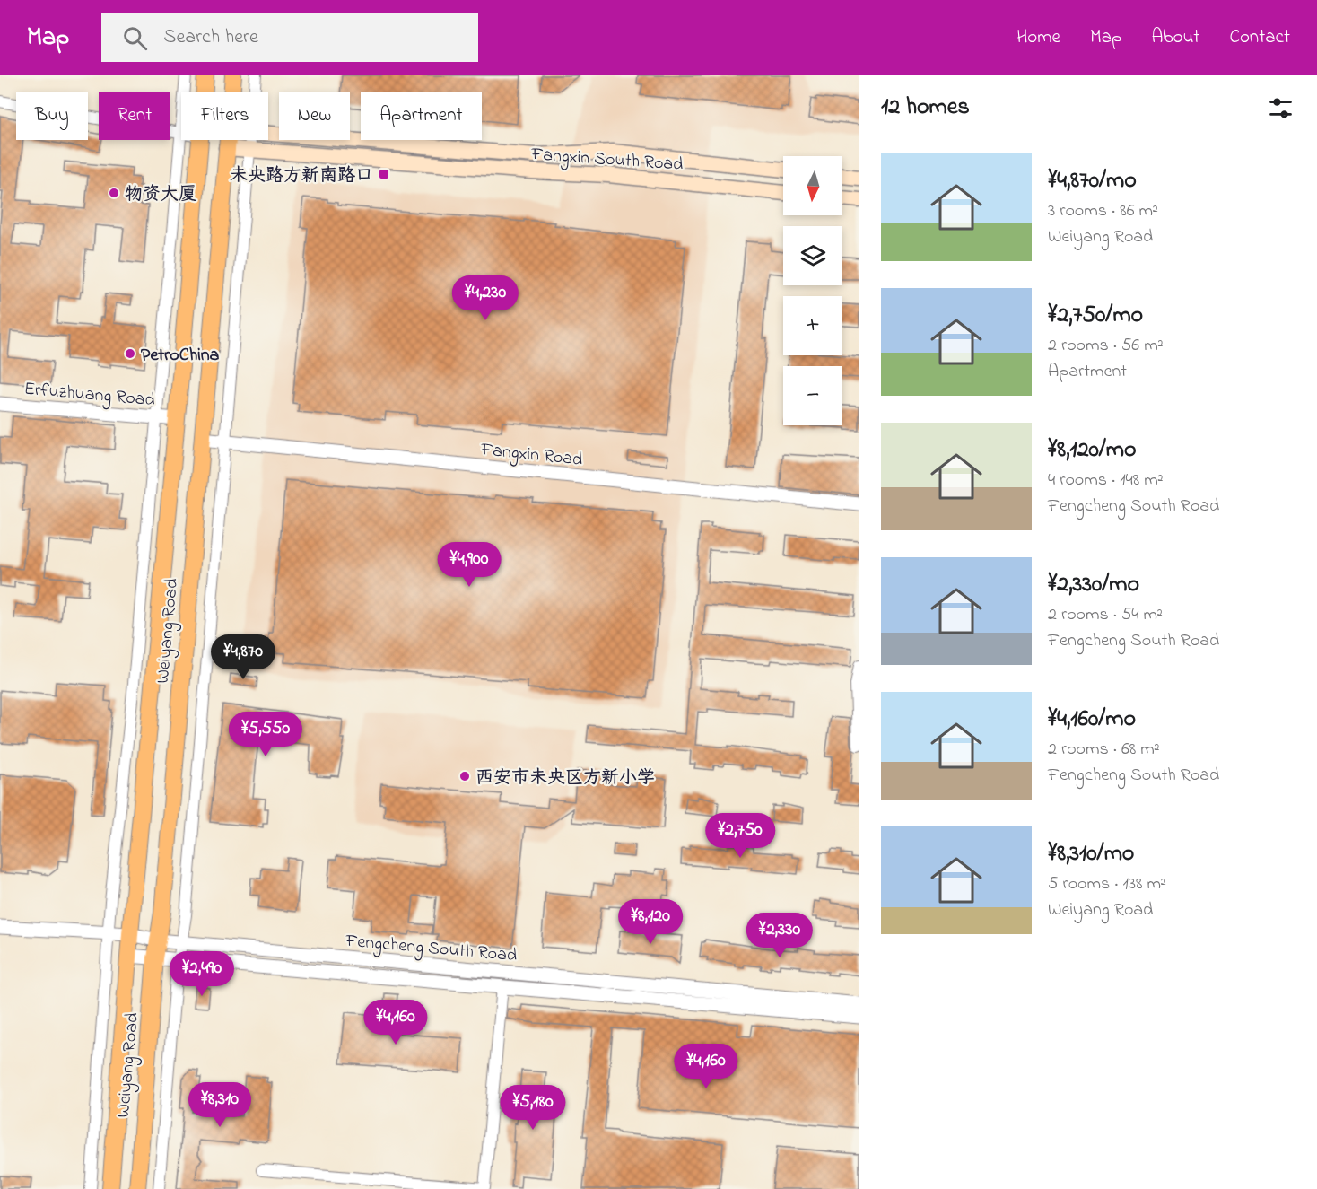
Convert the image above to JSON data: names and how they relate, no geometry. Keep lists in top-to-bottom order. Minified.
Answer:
{"streets":{"main road":["Fangxin South Road","Weiyang Road"],"street":["Erfuzhuang Road","Fangxin Road","Fengcheng South Road"]},"crossings":[["Fangxin South Road","Weiyang Road"],["Erfuzhuang Road","Weiyang Road"],["Fangxin Road","Weiyang Road"],["Weiyang Road","Fengcheng South Road"]],"places":{"transit":["未央路方新南路口"],"other":["物资大厦","PetroChina","西安市未央区方新小学"]},"north":"bottom","page":{"header":"Map","search":"Search here","nav":["Home","Map","About","Contact"],"heading":"12 homes","chip":["Buy","Rent","Filters","New","Apartment"],"list":[{"name":"¥4,870/mo","note":"3 rooms · 86 m² · Weiyang Road"},{"name":"¥2,750/mo","note":"2 rooms · 56 m² · Apartment"},{"name":"¥8,120/mo","note":"4 rooms · 148 m² · Fengcheng South Road"},{"name":"¥2,330/mo","note":"2 rooms · 54 m² · Fengcheng South Road"},{"name":"¥4,160/mo","note":"2 rooms · 68 m² · Fengcheng South Road"},{"name":"¥8,310/mo","note":"5 rooms · 138 m² · Weiyang Road"}],"map_buttons":["+","−"],"price":["¥4,230","¥4,900","¥4,870","¥5,550","¥2,750","¥8,120","¥2,330","¥2,490","¥4,160","¥4,160","¥8,310","¥5,180"]}}
